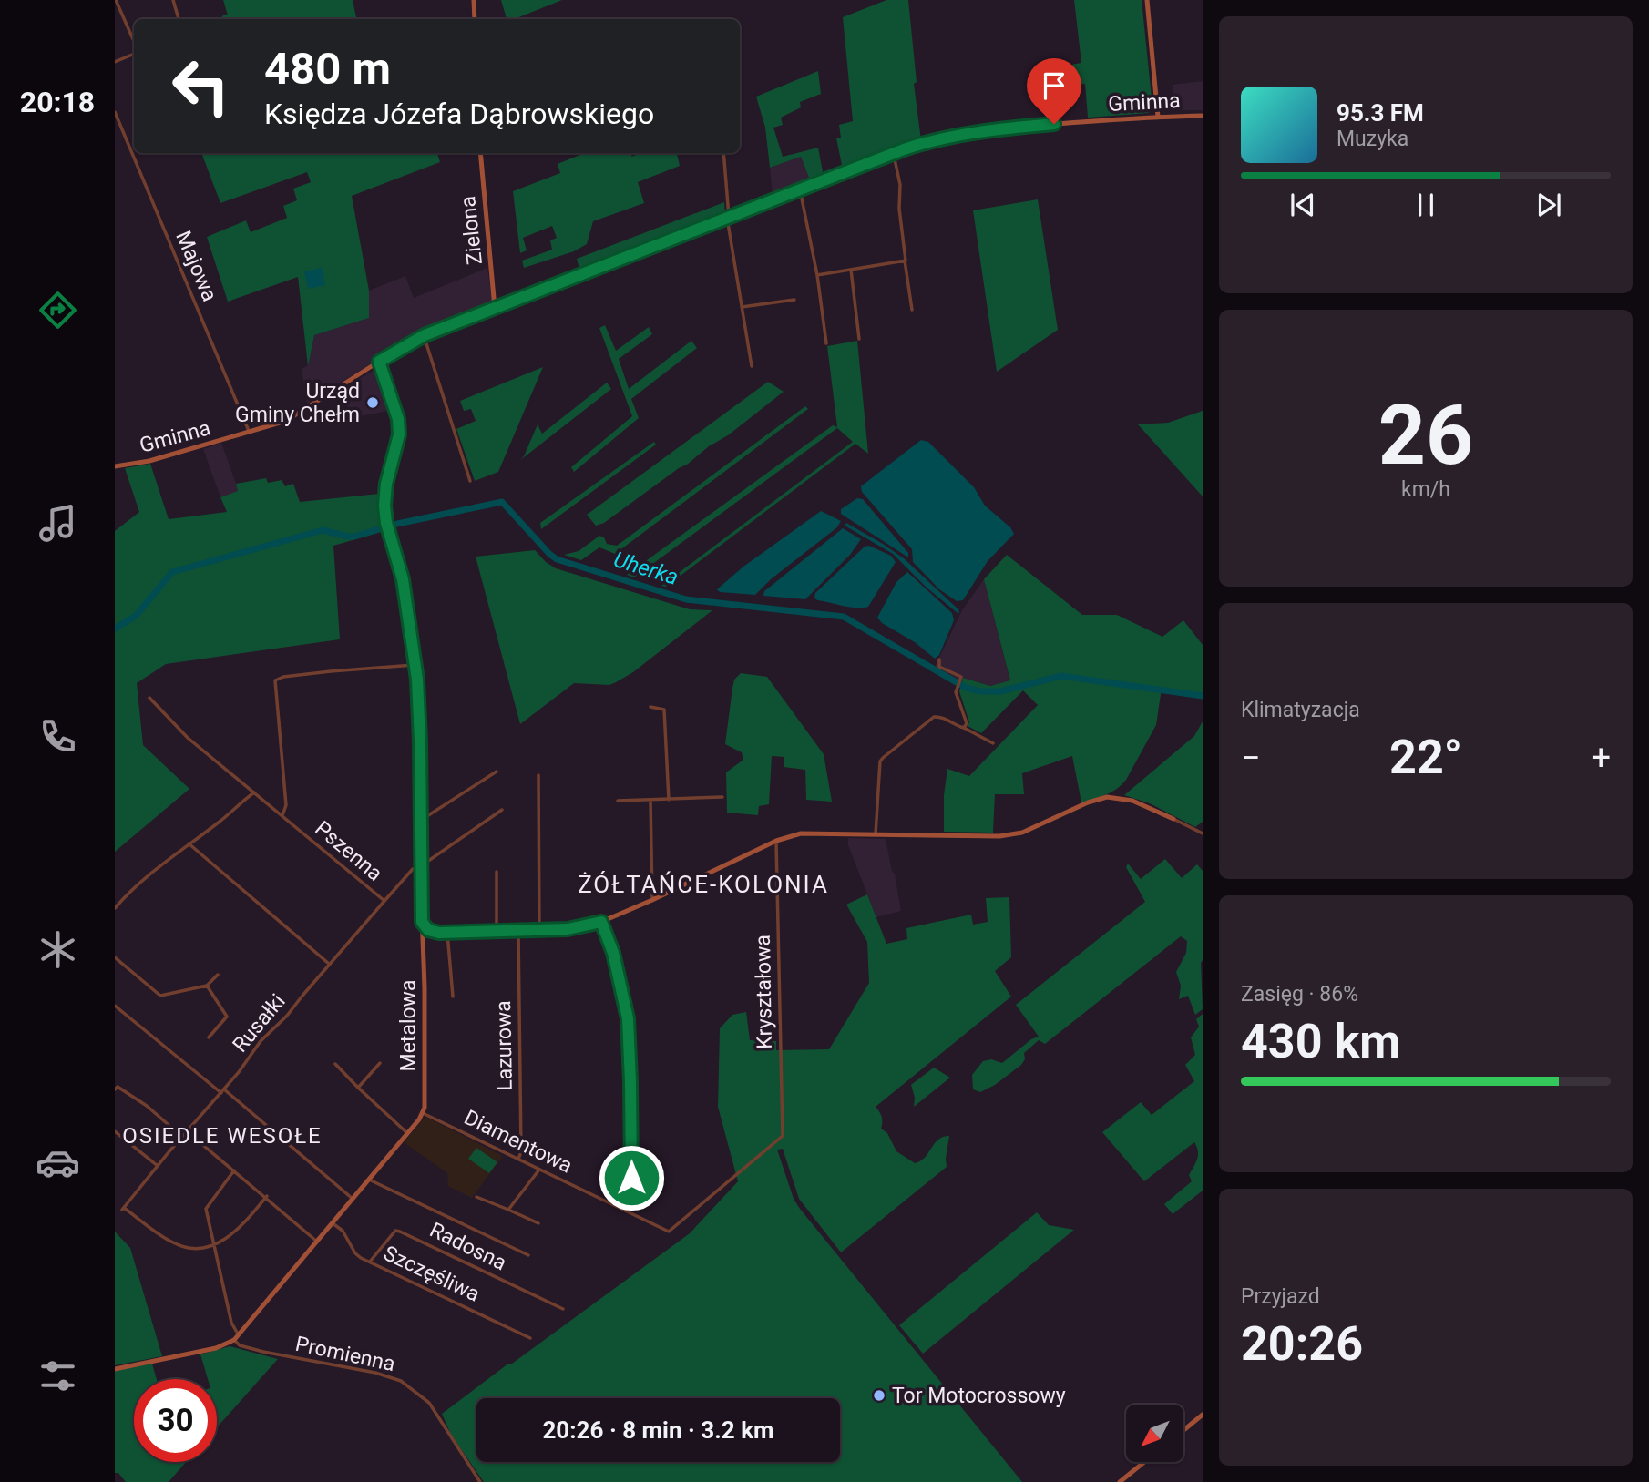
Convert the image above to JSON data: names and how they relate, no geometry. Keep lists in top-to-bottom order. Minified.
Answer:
{"streets":{"street":["Gminna","Zielona","Majowa","Pszenna","Kryształowa","Rusałki","Metalowa","Lazurowa","Diamentowa","Radosna","Szczęśliwa","Promienna"]},"crossings":[["Gminna","Zielona"],["Gminna","Majowa"],["Gminna","Metalowa"],["Pszenna","Rusałki"],["Pszenna","Metalowa"],["Kryształowa","Diamentowa"],["Metalowa","Diamentowa"],["Lazurowa","Diamentowa"],["Radosna","Szczęśliwa"]],"districts":["ŻÓŁTAŃCE-KOLONIA","OSIEDLE WESOŁE"],"water":["Uherka"],"places":["Urząd Gminy Chełm","Tor Motocrossowy"],"north":"bottom left","page":{"tabs":"20:18","turn":["480 m","Księdza Józefa Dąbrowskiego"],"song":["95.3 FM","Muzyka"],"tile":[["26","km/h"],"Klimatyzacja",["Zasięg · 86%","430 km"],["Przyjazd","20:26"]],"heat":["−","22°","+"],"limit":"30","trip":"20:26 · 8 min · 3.2 km"}}
